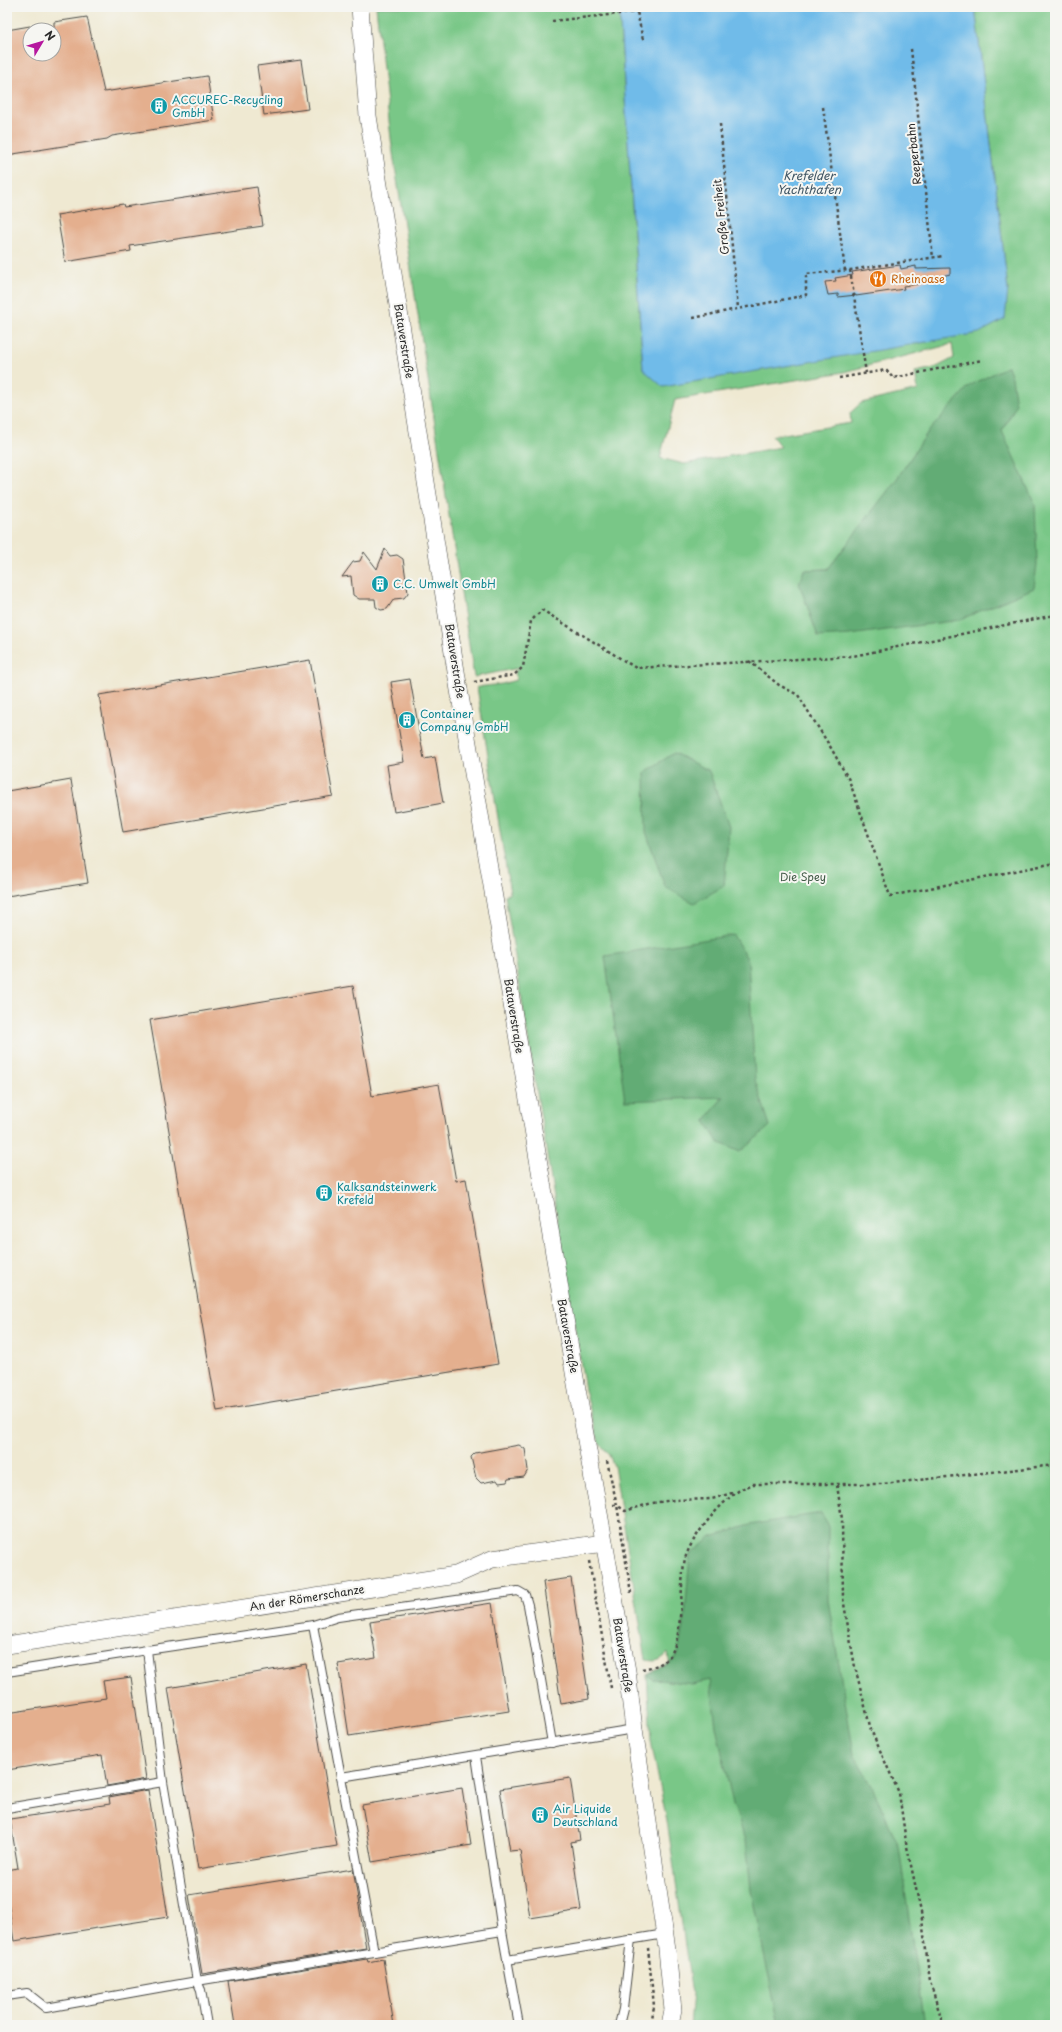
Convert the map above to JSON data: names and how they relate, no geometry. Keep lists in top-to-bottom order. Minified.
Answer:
{"streets":{"street":["Bataverstraße","An der Römerschanze"],"path":["Reeperbahn","Große Freiheit"]},"crossings":[["Bataverstraße","An der Römerschanze"]],"water":["Krefelder Yachthafen"],"parks":["Die Spey"],"places":{"building":["ACCUREC-Recycling GmbH","C.C. Umwelt GmbH","Container Company GmbH","Kalksandsteinwerk Krefeld","Air Liquide Deutschland"],"restaurant":["Rheinoase"]},"north":"top right"}
